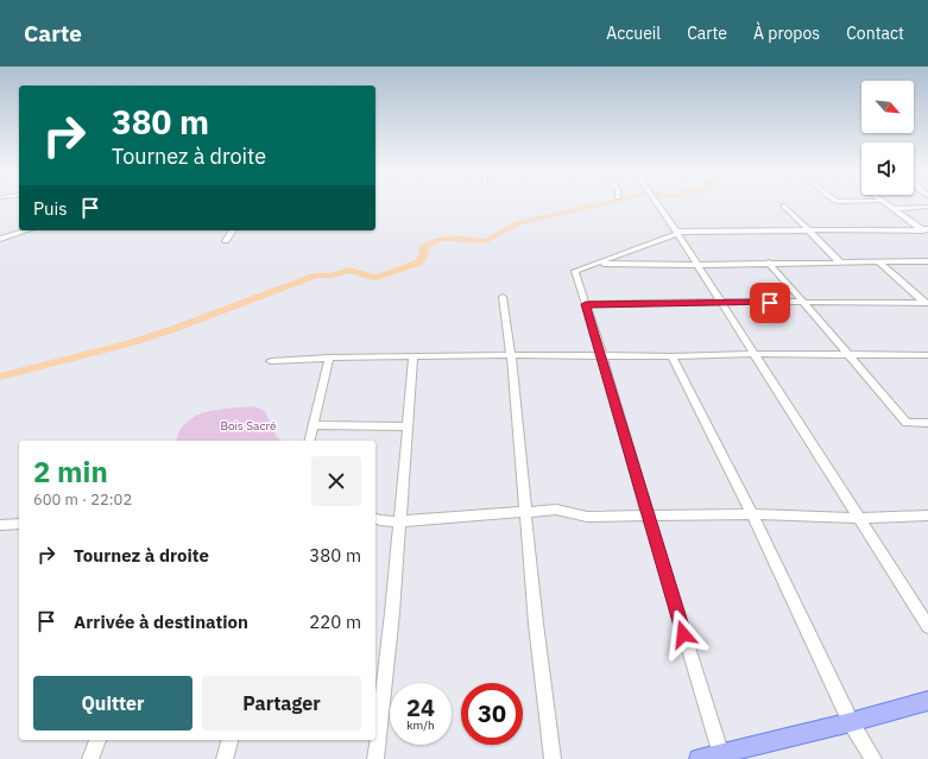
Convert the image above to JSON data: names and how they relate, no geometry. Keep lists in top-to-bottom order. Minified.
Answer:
{"parks":["Bois Sacré"],"north":"bottom right","page":{"header":"Carte","nav":["Accueil","Carte","À propos","Contact"],"turn":["380 m","Tournez à droite"],"then":"Puis","heading":["2 min","600 m · 22:02"],"list":[{"name":"Tournez à droite","value":"380 m"},{"name":"Arrivée à destination","value":"220 m"}],"buttons":["Quitter","Partager"],"speed":"24 km/h","limit":"30"}}
